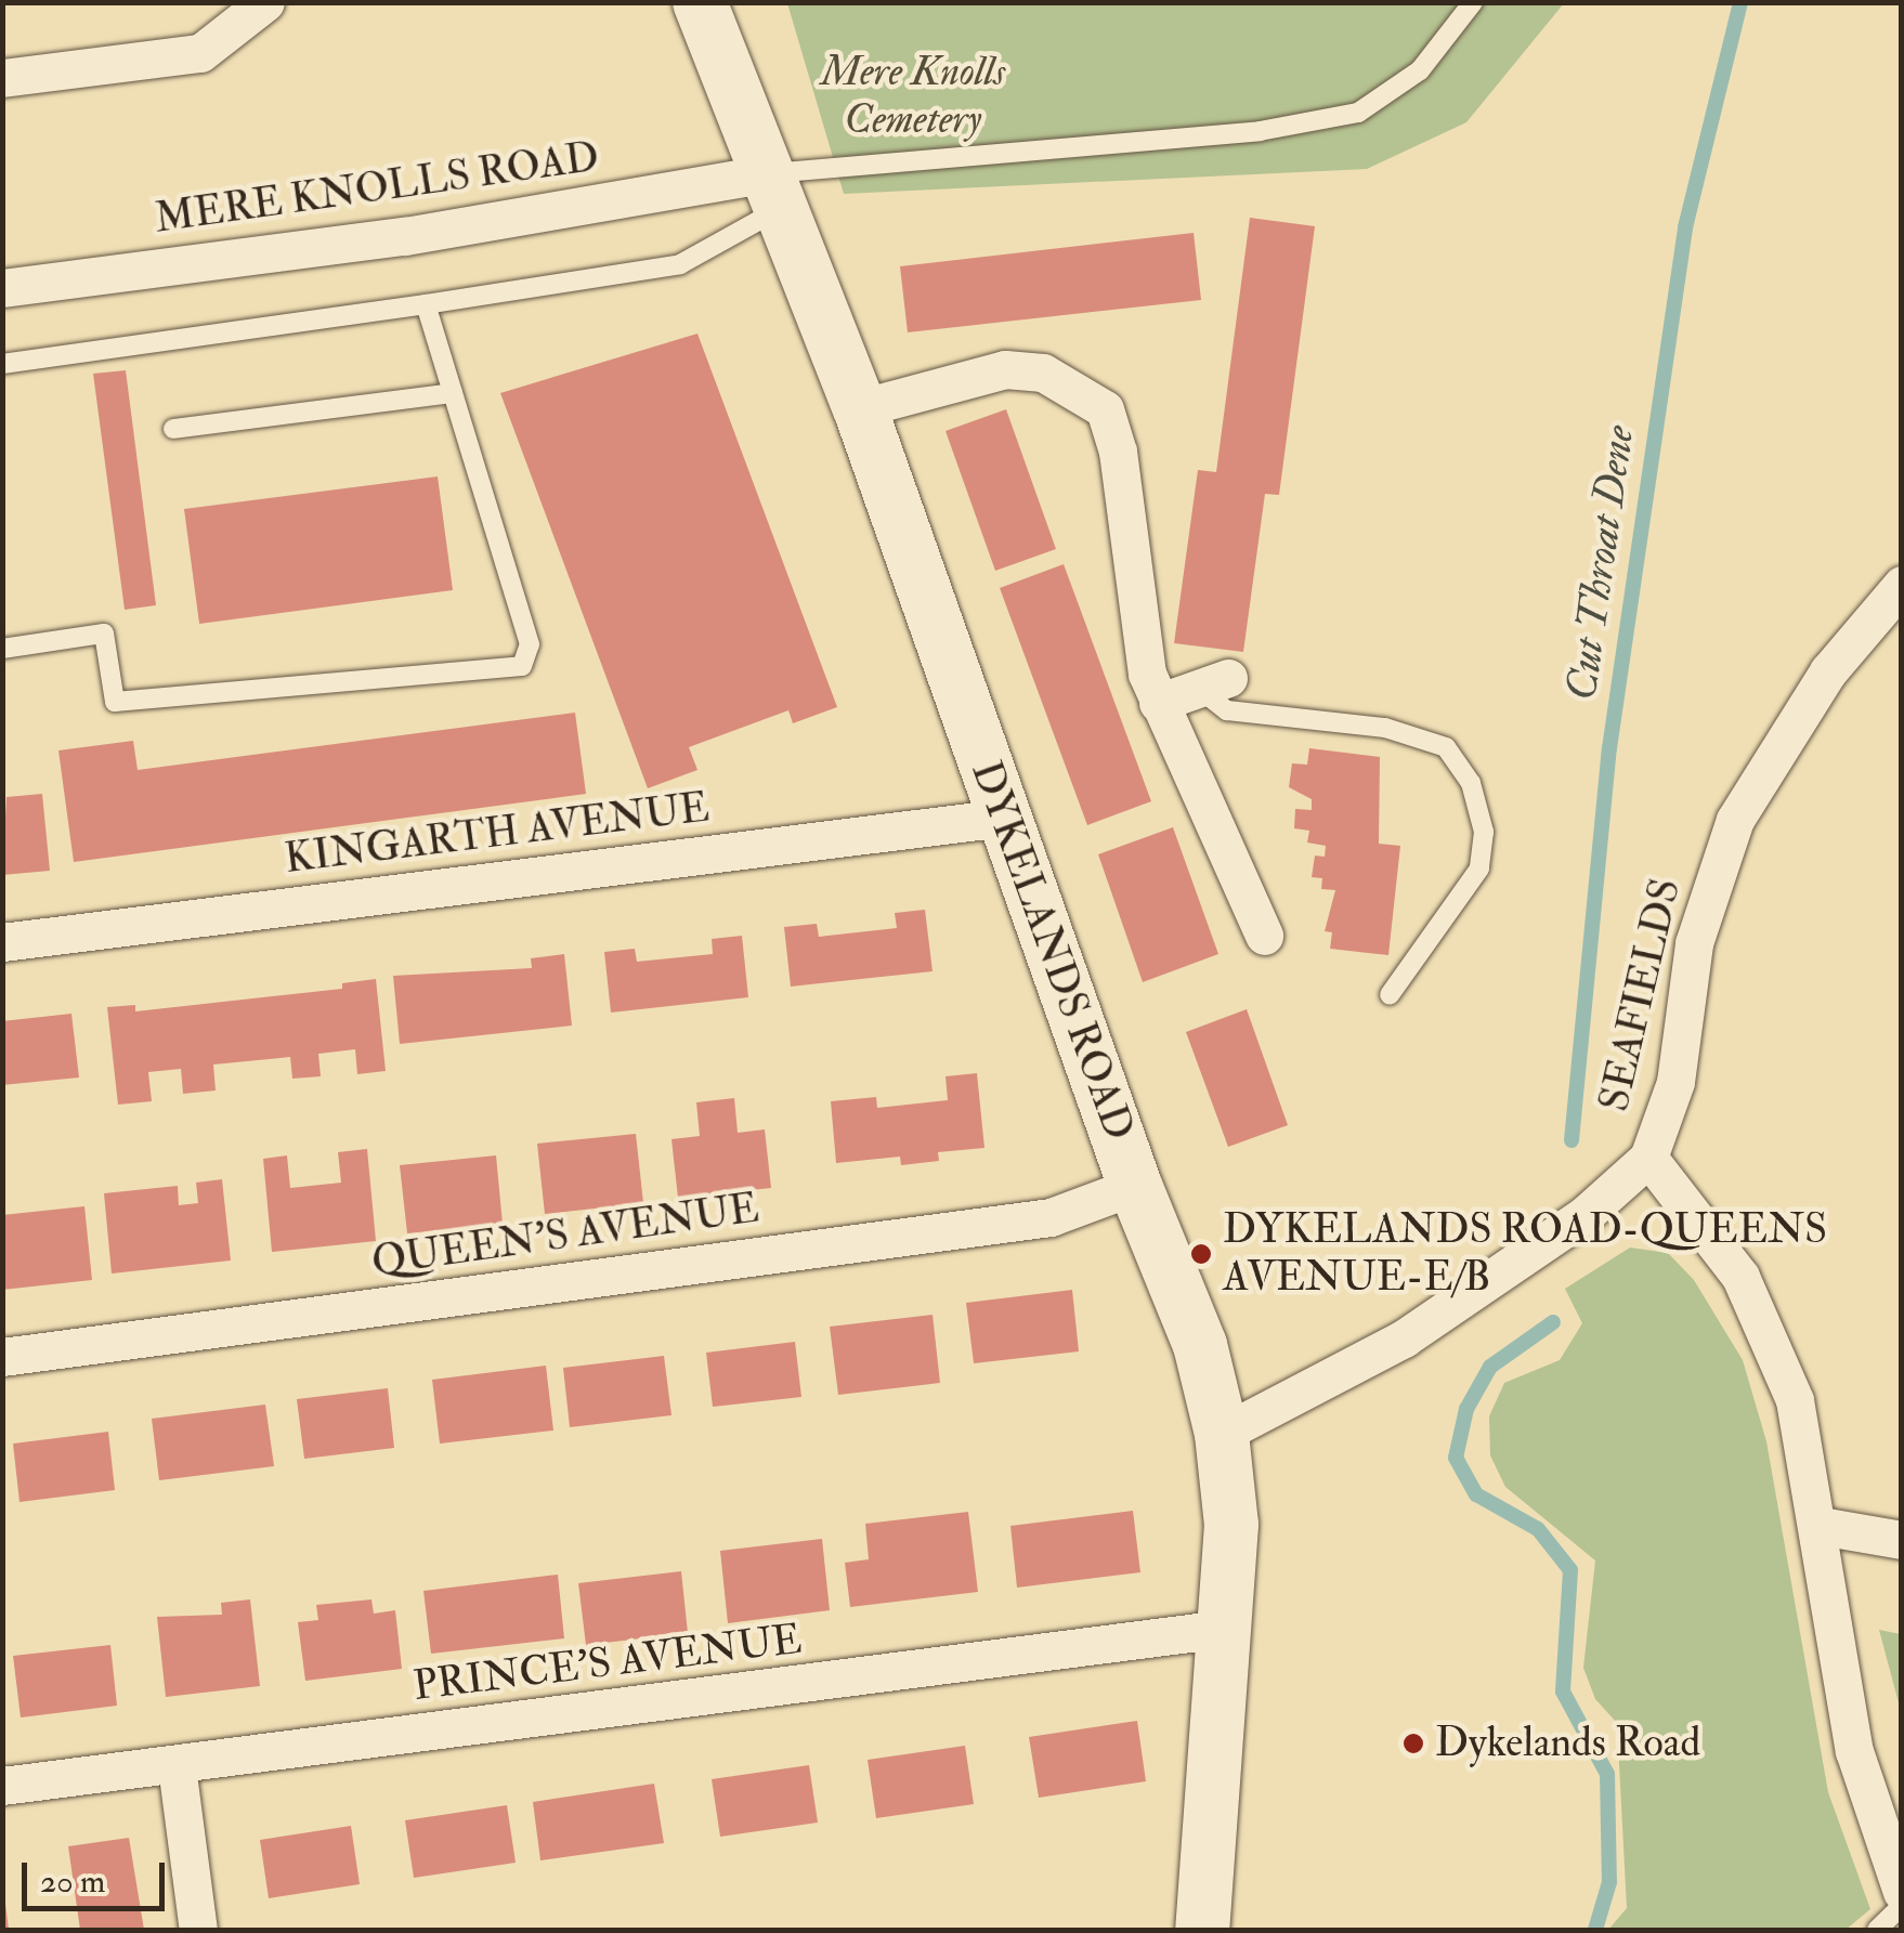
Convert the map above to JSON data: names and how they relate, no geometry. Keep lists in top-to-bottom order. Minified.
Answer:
{"streets":{"main road":["DYKELANDS ROAD"],"street":["MERE KNOLLS ROAD","KINGARTH AVENUE","SEAFIELDS","QUEEN'S AVENUE","PRINCE'S AVENUE"]},"crossings":[["MERE KNOLLS ROAD","DYKELANDS ROAD"],["KINGARTH AVENUE","DYKELANDS ROAD"],["DYKELANDS ROAD","QUEEN'S AVENUE"],["DYKELANDS ROAD","PRINCE'S AVENUE"]],"water":["Cut Throat Dene"],"parks":["Mere Knolls Cemetery"],"places":["DYKELANDS ROAD-QUEENS AVENUE-E/B","Dykelands Road"],"scale_bar":"20 m"}
